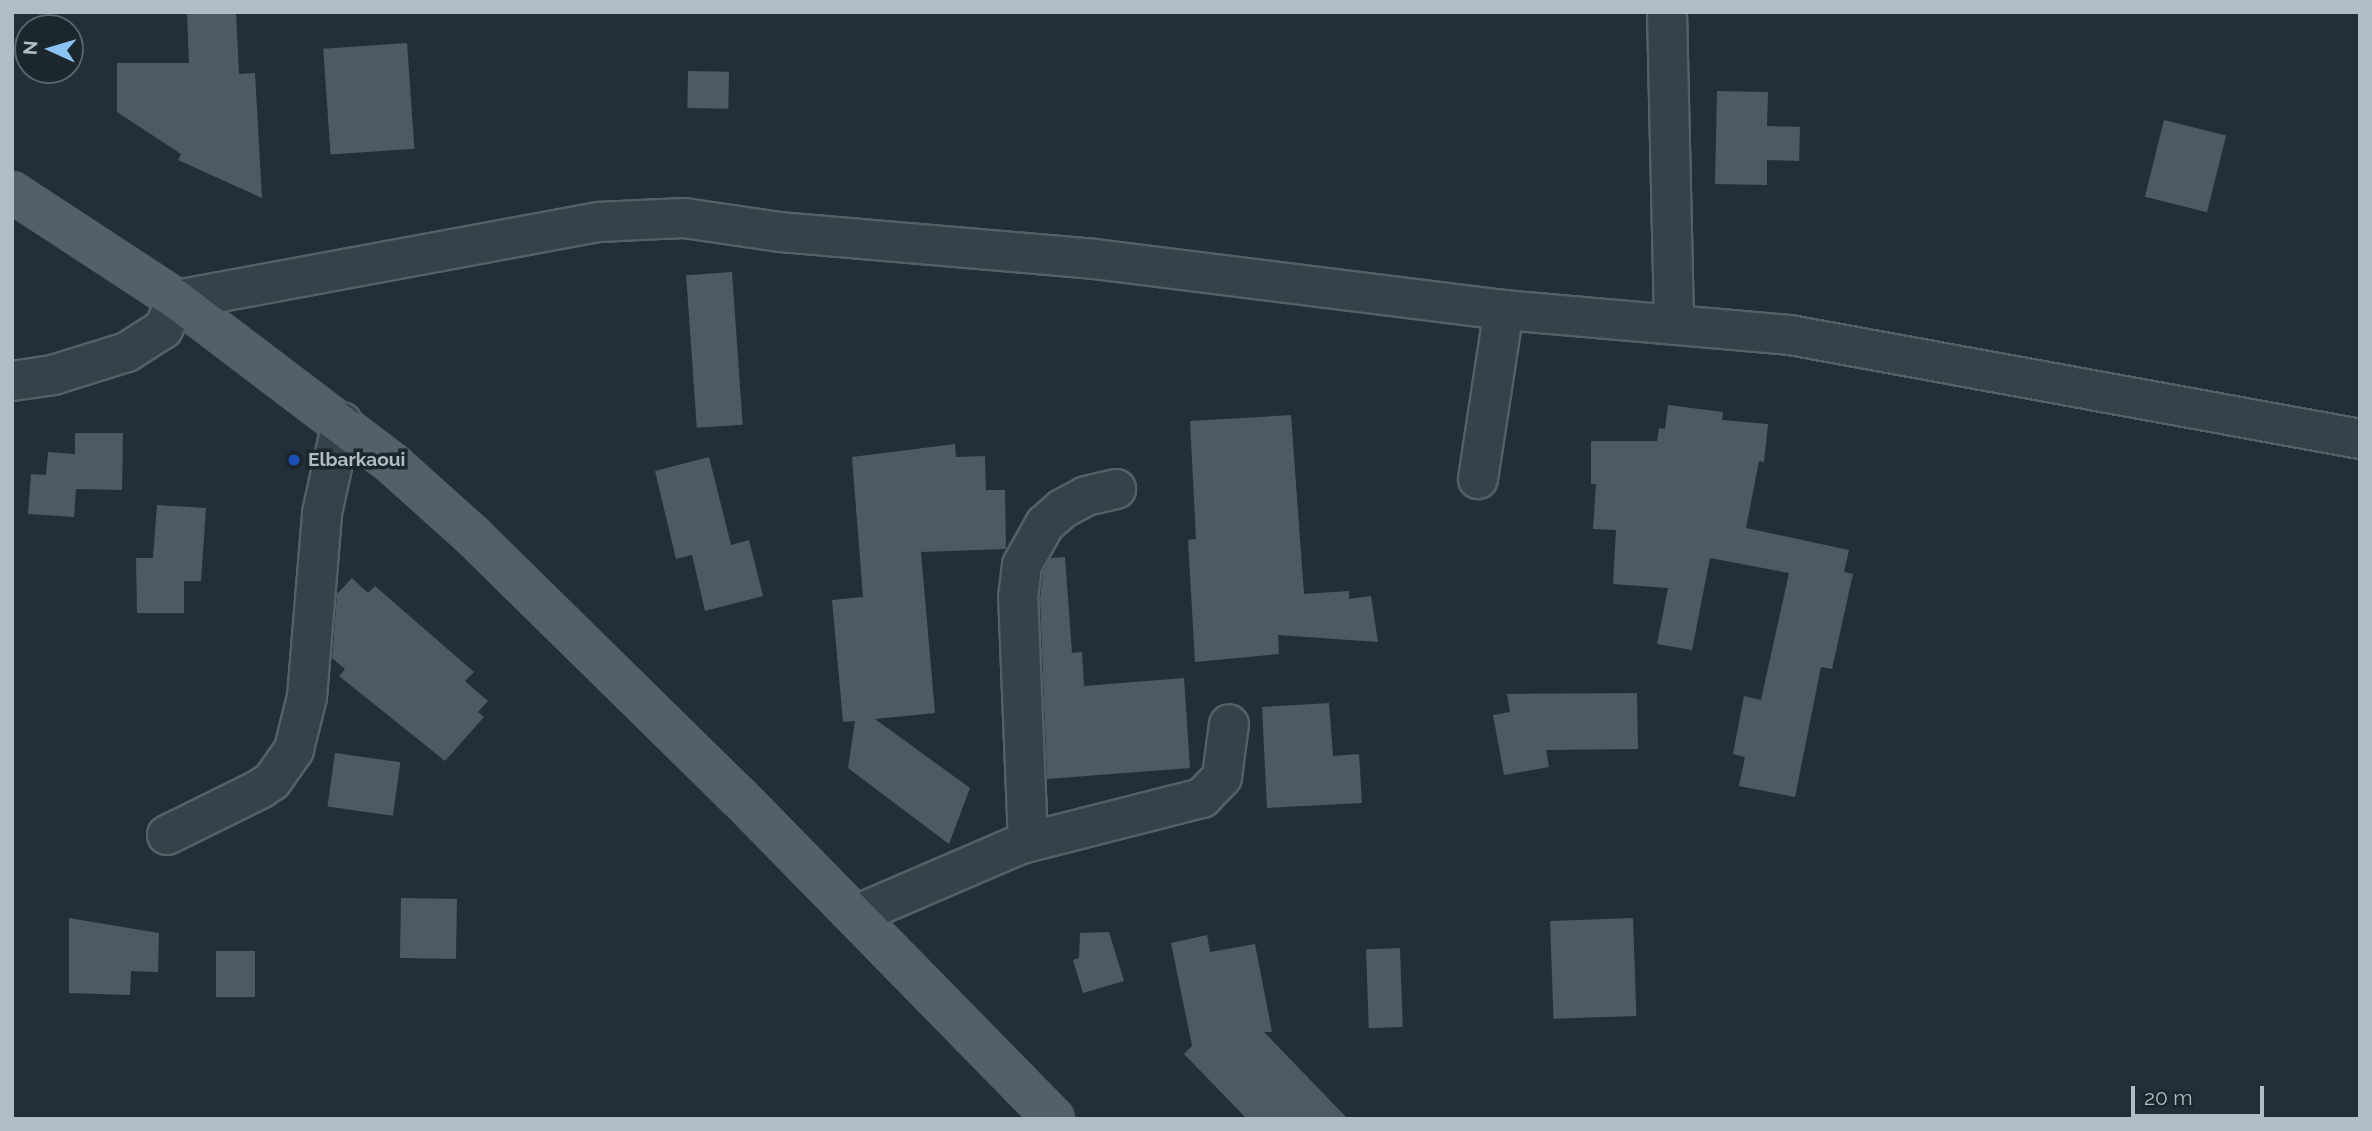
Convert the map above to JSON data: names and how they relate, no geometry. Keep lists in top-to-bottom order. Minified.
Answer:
{"places":["Elbarkaoui"],"scale_bar":"20 m","north":"left"}
